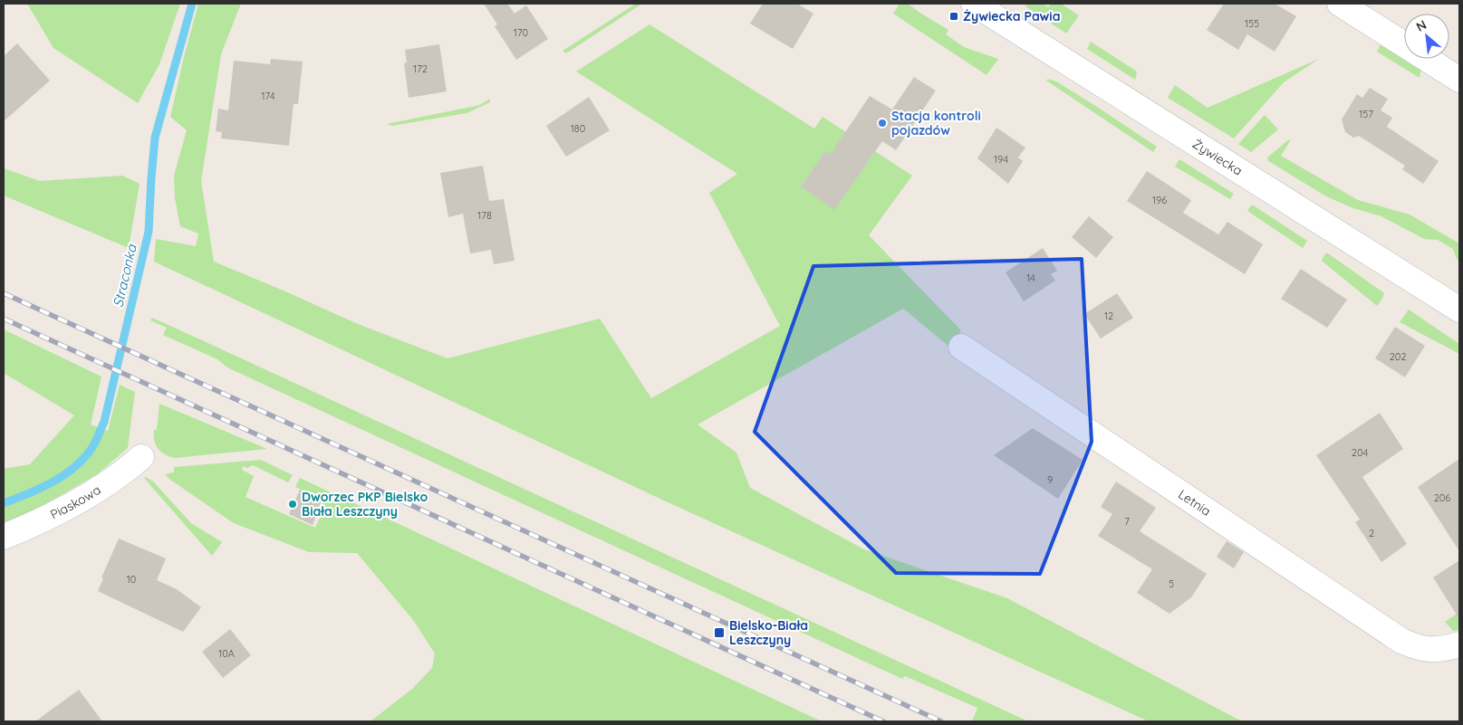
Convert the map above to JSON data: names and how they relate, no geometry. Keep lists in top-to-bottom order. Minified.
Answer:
{"streets":{"street":["Żywiecka","Piaskowa","Letnia"]},"water":["Straconka"],"places":{"transit":["Żywiecka Pawia","Bielsko-Biała Leszczyny"],"other":["Stacja kontroli pojazdów","Dworzec PKP Bielsko Biała Leszczyny"]},"house_numbers":["155","170","172","174","157","180","194","196","178","14","12","202","204","9","206","7","2","10","5","10A"],"north":"top left"}
